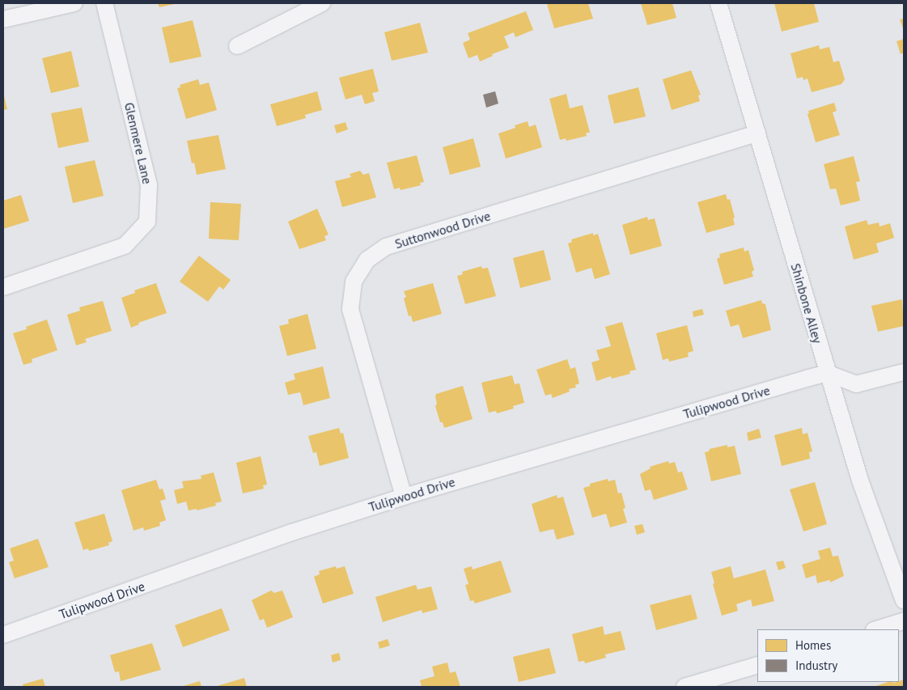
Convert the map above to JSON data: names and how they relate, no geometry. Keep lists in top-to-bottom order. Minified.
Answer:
{"streets":{"street":["Glenmere Lane","Suttonwood Drive","Shinbone Alley","Tulipwood Drive"]},"crossings":[["Suttonwood Drive","Shinbone Alley"],["Suttonwood Drive","Tulipwood Drive"],["Shinbone Alley","Tulipwood Drive"]],"legend":["Homes","Industry"]}
